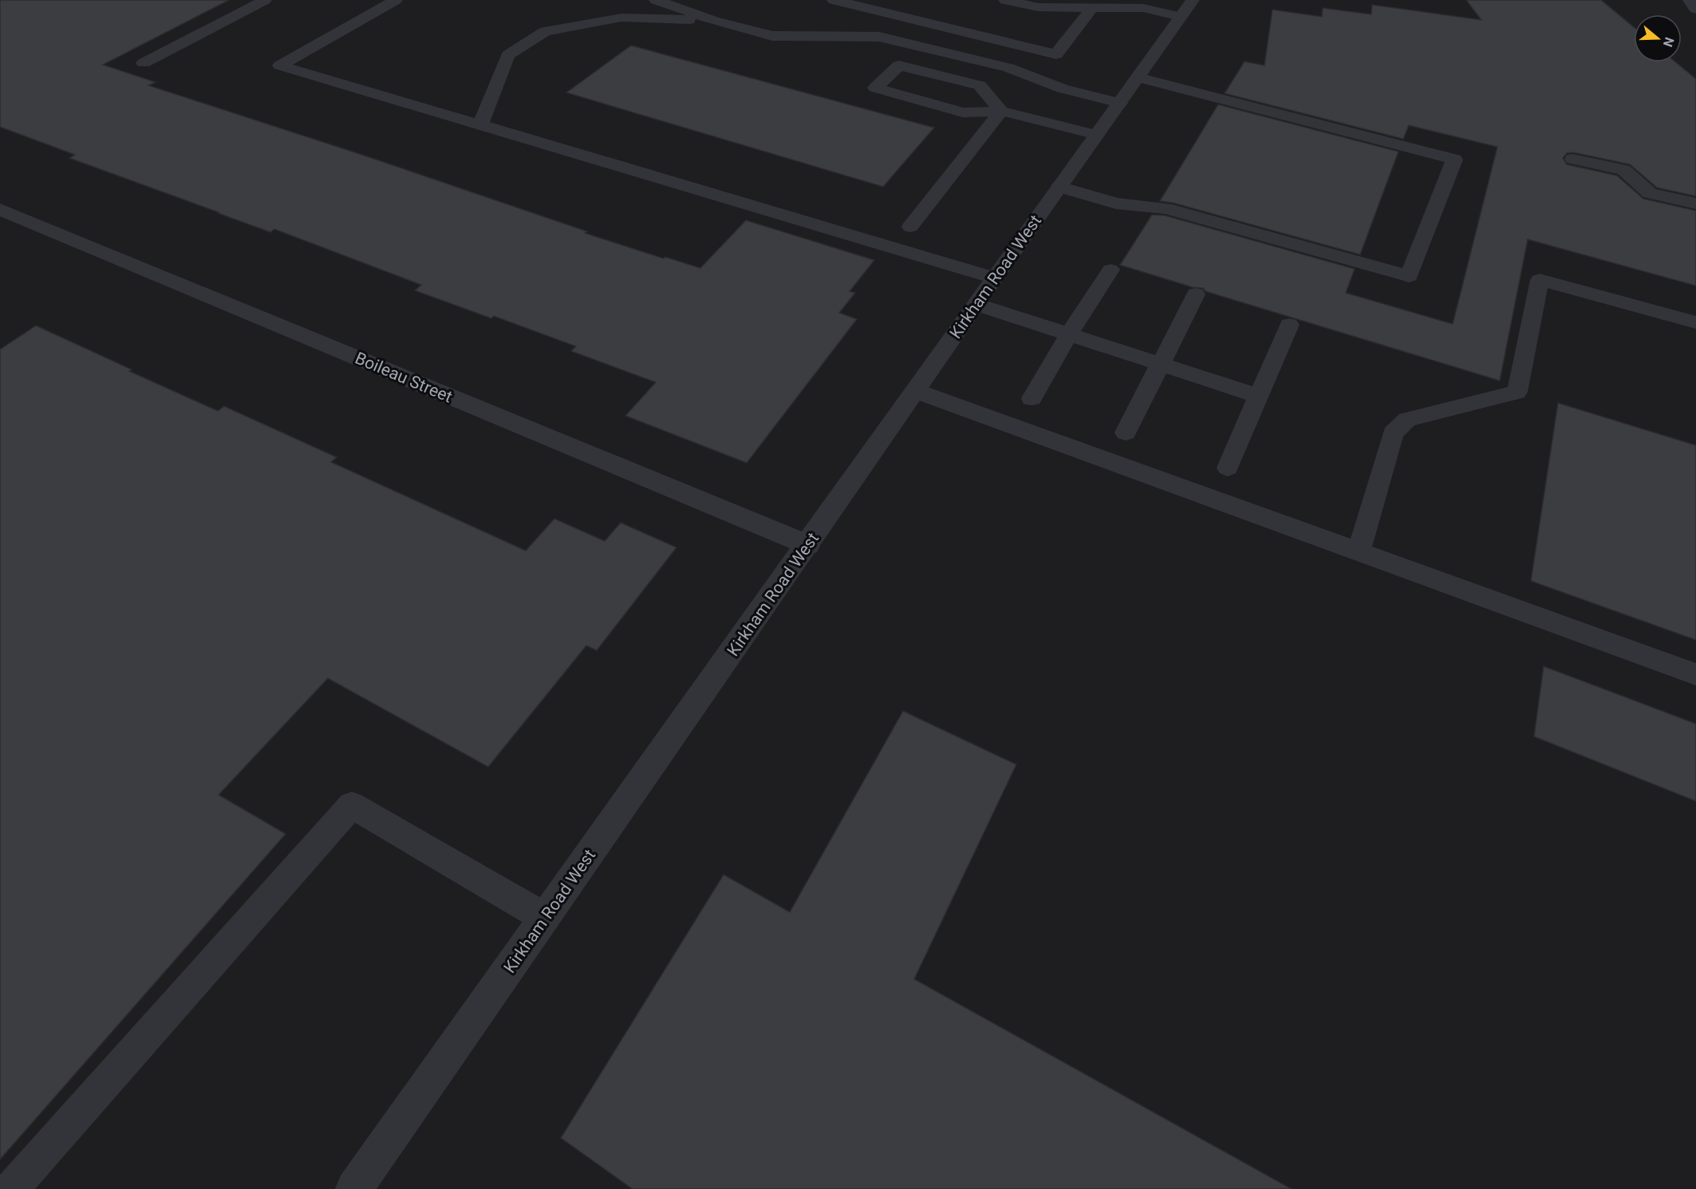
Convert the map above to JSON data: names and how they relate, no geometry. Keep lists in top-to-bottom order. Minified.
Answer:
{"streets":{"street":["Kirkham Road West","Boileau Street"]},"crossings":[["Kirkham Road West","Boileau Street"]],"north":"right"}
